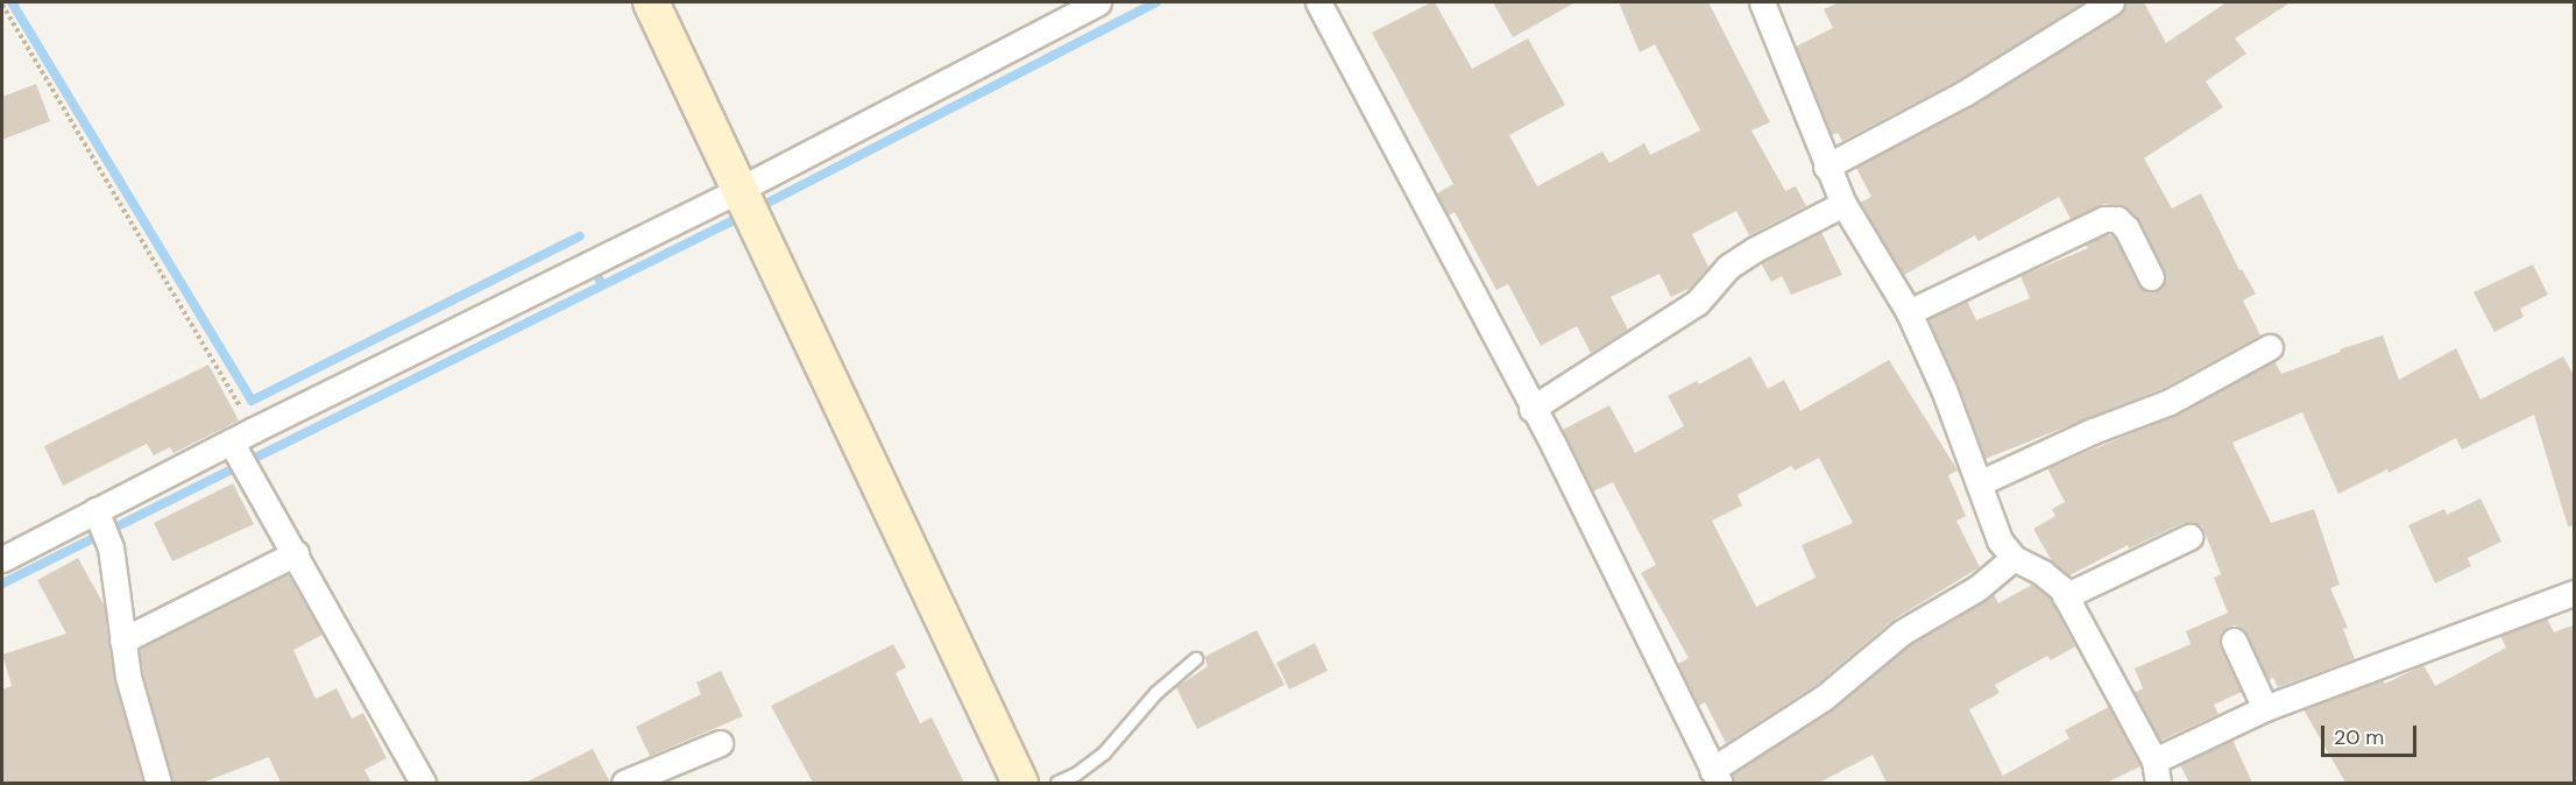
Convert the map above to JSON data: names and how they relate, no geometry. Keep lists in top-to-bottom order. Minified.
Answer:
{"scale_bar":"20 m"}
